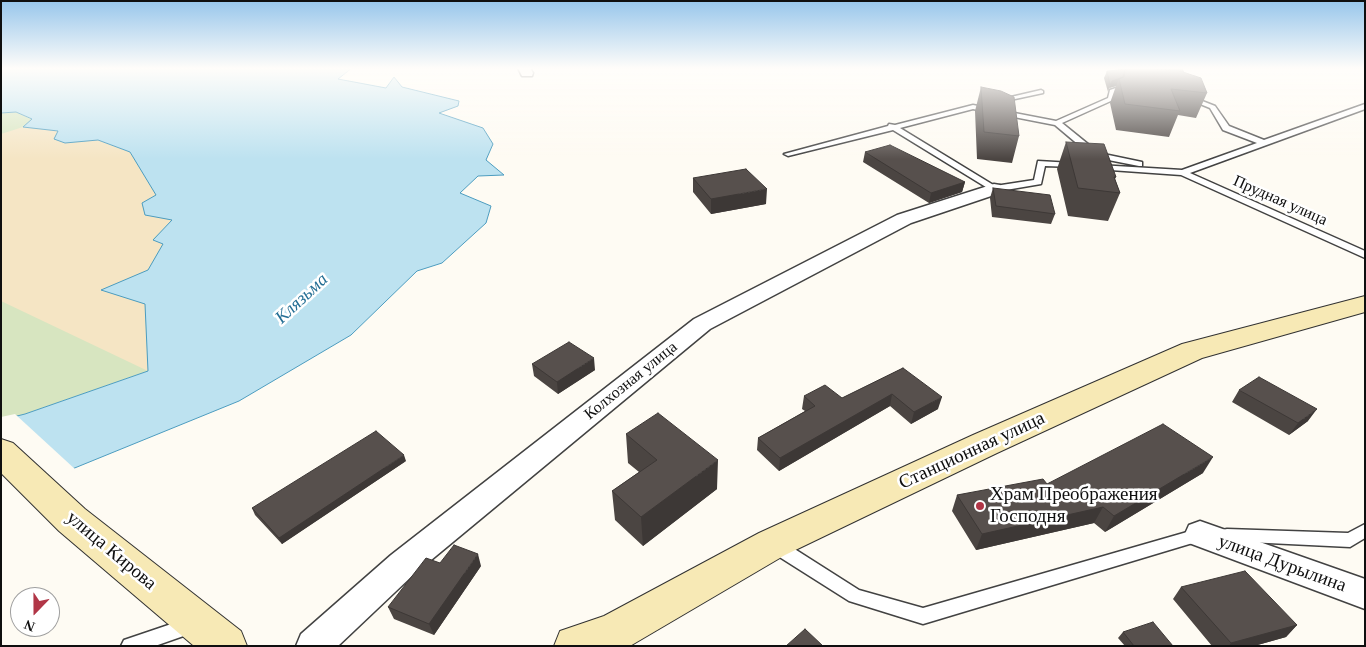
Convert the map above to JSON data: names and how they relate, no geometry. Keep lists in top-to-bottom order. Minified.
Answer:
{"streets":{"main road":["Станционная улица","улица Кирова"],"street":["Колхозная улица","улица Дурылина"],"lane":["Прудная улица"]},"crossings":[["Прудная улица","Колхозная улица"]],"water":["Клязьма"],"places":["Храм Преображения Господня"],"north":"bottom"}
